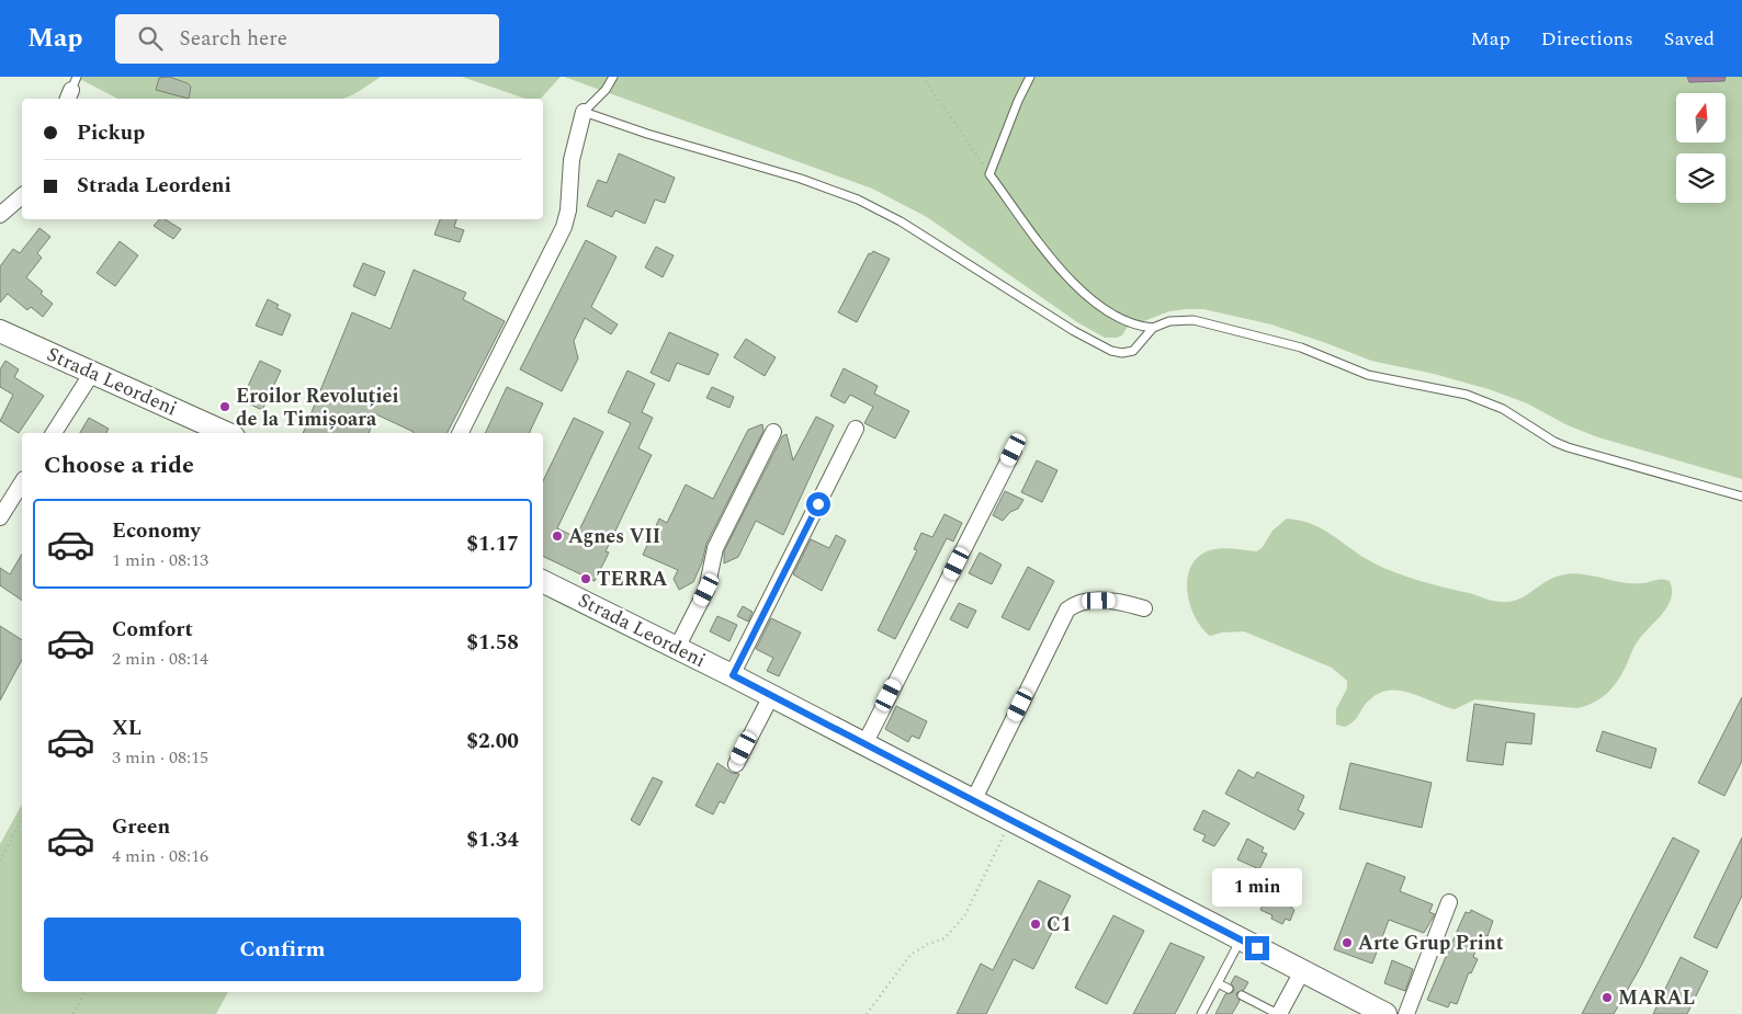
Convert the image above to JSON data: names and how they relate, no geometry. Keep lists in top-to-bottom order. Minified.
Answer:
{"streets":{"main road":["Strada Leordeni"]},"places":["Eroilor Revoluției de la Timișoara","Agnes VII","TERRA","C1","Arte Grup Print","MARAL"],"north":"top","page":{"header":"Map","search":"Search here","nav":["Map","Directions","Saved"],"banner":["Pickup","Strada Leordeni"],"heading":"Choose a ride","list":[{"name":"Economy","note":"1 min · 08:13","value":"$1.17"},{"name":"Comfort","note":"2 min · 08:14","value":"$1.58"},{"name":"XL","note":"3 min · 08:15","value":"$2.00"},{"name":"Green","note":"4 min · 08:16","value":"$1.34"}],"bubble":"1 min","buttons":"Confirm"}}
